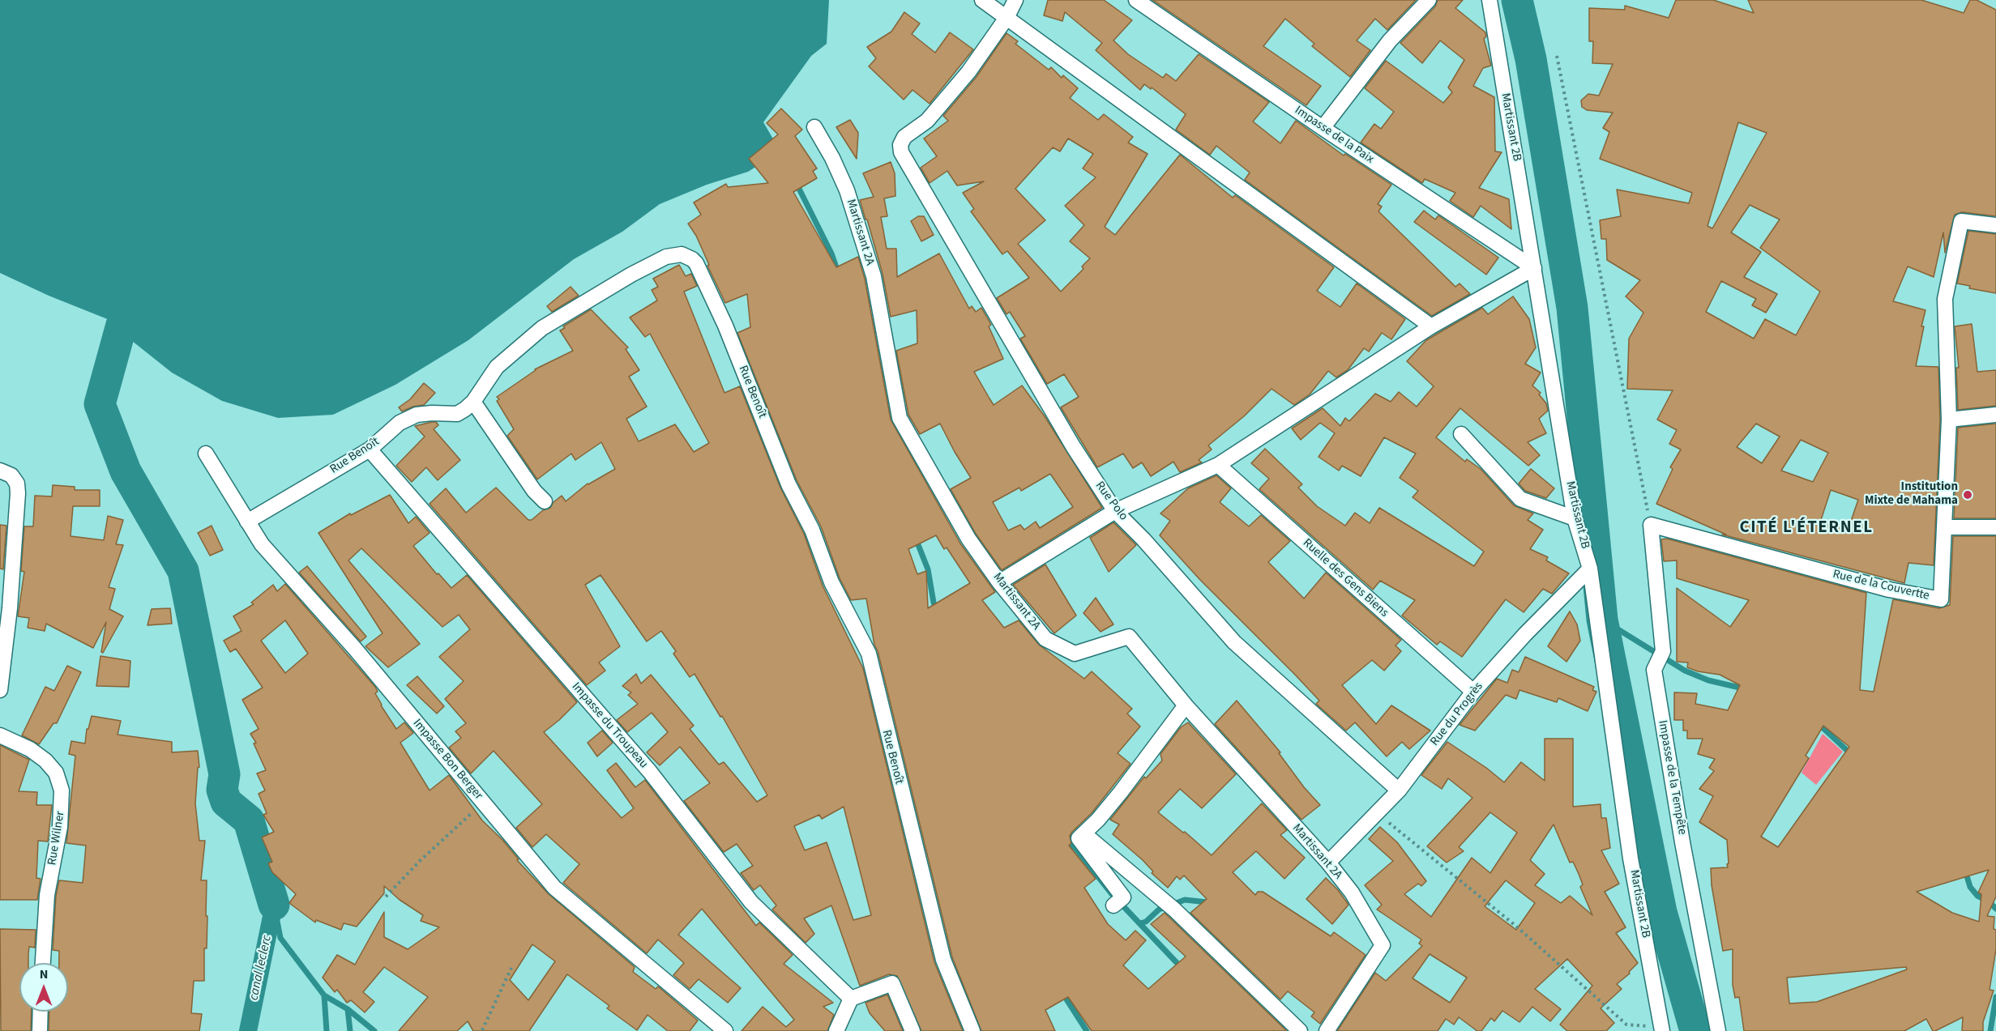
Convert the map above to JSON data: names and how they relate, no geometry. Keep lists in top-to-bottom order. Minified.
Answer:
{"streets":{"street":["Martissant 2B","Impasse de la Paix","Martissant 2A","Rue Benoît","Rue Polo","Ruelle des Gens Biens","Rue de la Couvertte","Rue du Progrès","Impasse du Troupeau","Impasse Bon Berger","Impasse de la Tempête","Rue Wilner"]},"crossings":[["Martissant 2B","Impasse de la Paix"],["Martissant 2B","Rue du Progrès"],["Martissant 2A","Rue du Progrès"],["Rue Benoît","Impasse du Troupeau"],["Rue Benoît","Impasse Bon Berger"],["Rue Polo","Rue du Progrès"],["Ruelle des Gens Biens","Rue du Progrès"],["Rue de la Couvertte","Impasse de la Tempête"]],"districts":["CITÉ L'ÉTERNEL"],"water":["canal leclerc"],"places":["Institution Mixte de Mahama"],"north":"top"}
